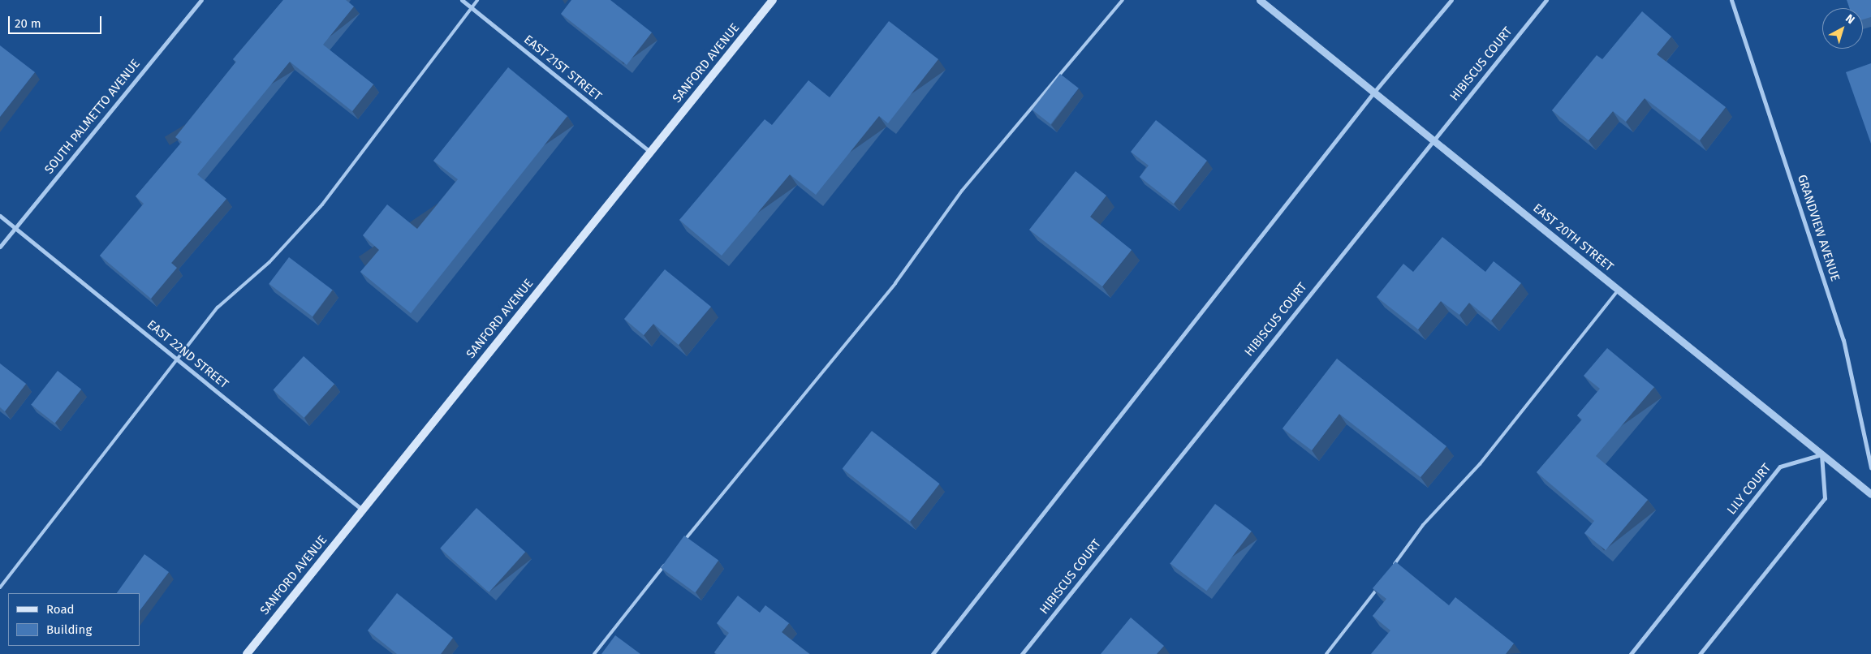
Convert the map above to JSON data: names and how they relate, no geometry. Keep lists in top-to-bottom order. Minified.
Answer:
{"streets":{"main road":["SANFORD AVENUE"],"street":["HIBISCUS COURT","EAST 21ST STREET","SOUTH PALMETTO AVENUE","GRANDVIEW AVENUE","EAST 20TH STREET","EAST 22ND STREET","LILY COURT"]},"crossings":[["SANFORD AVENUE","EAST 21ST STREET"],["SANFORD AVENUE","EAST 22ND STREET"],["HIBISCUS COURT","EAST 20TH STREET"],["SOUTH PALMETTO AVENUE","EAST 22ND STREET"],["EAST 20TH STREET","LILY COURT"]],"legend":["Road","Building"],"scale_bar":"20 m","north":"top right"}
